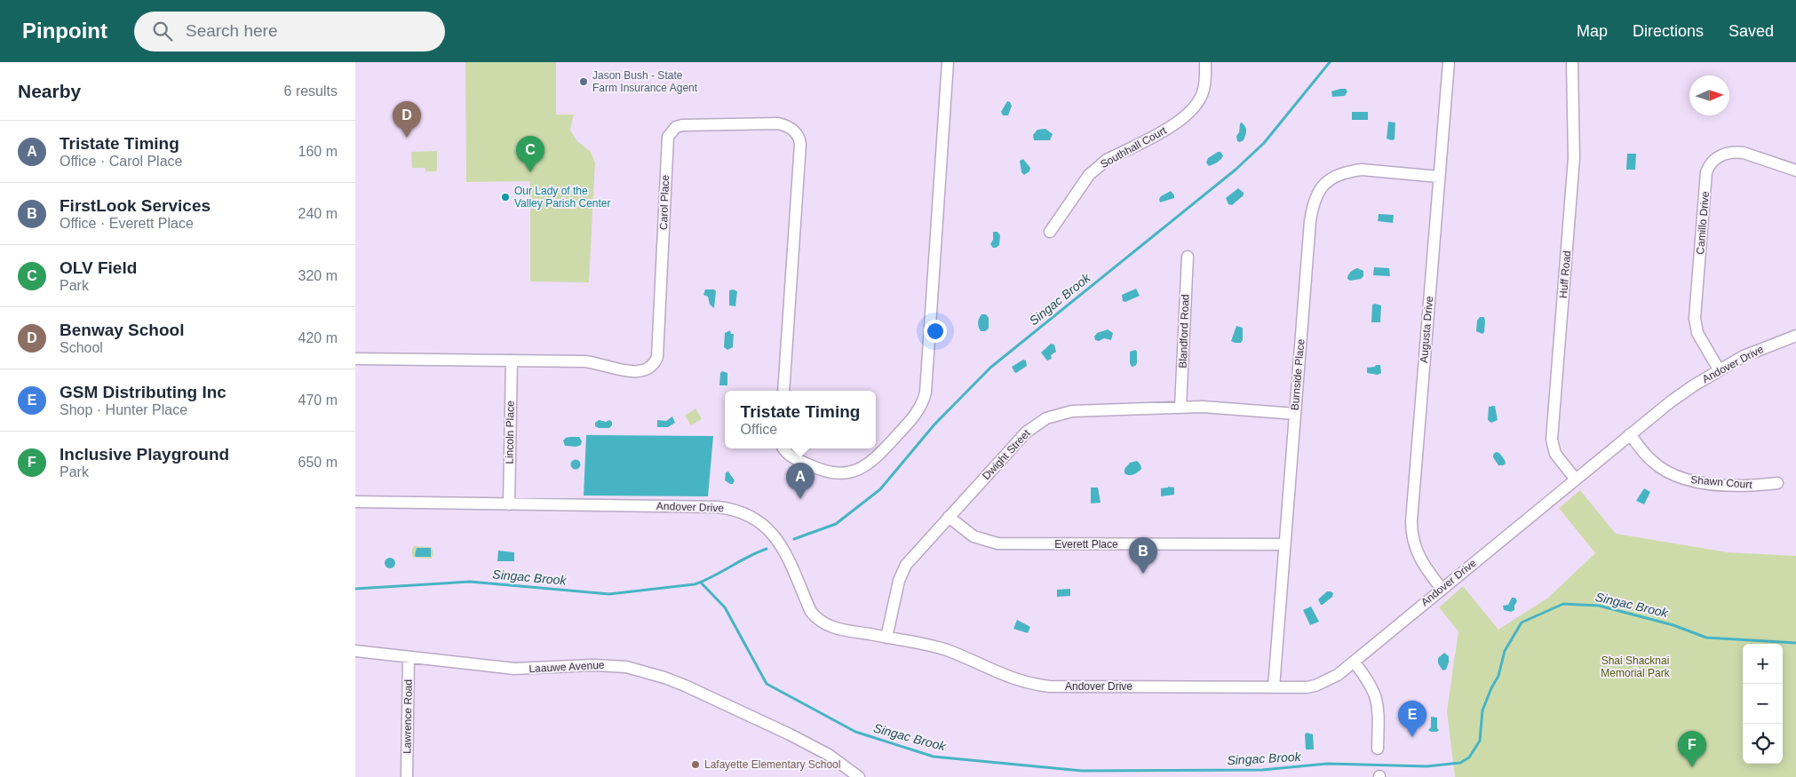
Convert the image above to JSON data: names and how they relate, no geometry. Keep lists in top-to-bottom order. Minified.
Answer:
{"streets":{"street":["Southhall Court","Carol Place","Camillo Drive","Huff Road","Augusta Drive","Blandford Road","Andover Drive","Burnside Place","Lincoln Place","Dwight Street","Shawn Court","Everett Place","Laauwe Avenue","Lawrence Road"]},"crossings":[["Carol Place","Lincoln Place"],["Camillo Drive","Andover Drive"],["Huff Road","Andover Drive"],["Augusta Drive","Andover Drive"],["Augusta Drive","Burnside Place"],["Blandford Road","Dwight Street"],["Andover Drive","Burnside Place"],["Andover Drive","Lincoln Place"],["Andover Drive","Dwight Street"],["Andover Drive","Shawn Court"],["Burnside Place","Dwight Street"],["Burnside Place","Everett Place"],["Dwight Street","Everett Place"],["Laauwe Avenue","Lawrence Road"]],"water":["Singac Brook"],"parks":["Shai Shacknai Memorial Park"],"places":["Jason Bush - State Farm Insurance Agent","Our Lady of the Valley Parish Center","Lafayette Elementary School"],"north":"right","page":{"header":"Pinpoint","search":"Search here","nav":["Map","Directions","Saved"],"heading":["Nearby","6 results"],"pins":["D","C","A","B","E","F"],"list":[{"mark":"A","name":"Tristate Timing","note":"Office · Carol Place","value":"160 m"},{"mark":"B","name":"FirstLook Services","note":"Office · Everett Place","value":"240 m"},{"mark":"C","name":"OLV Field","note":"Park","value":"320 m"},{"mark":"D","name":"Benway School","note":"School","value":"420 m"},{"mark":"E","name":"GSM Distributing Inc","note":"Shop · Hunter Place","value":"470 m"},{"mark":"F","name":"Inclusive Playground","note":"Park","value":"650 m"}],"popup":["Tristate Timing","Office"],"map_buttons":["+","−"]}}
